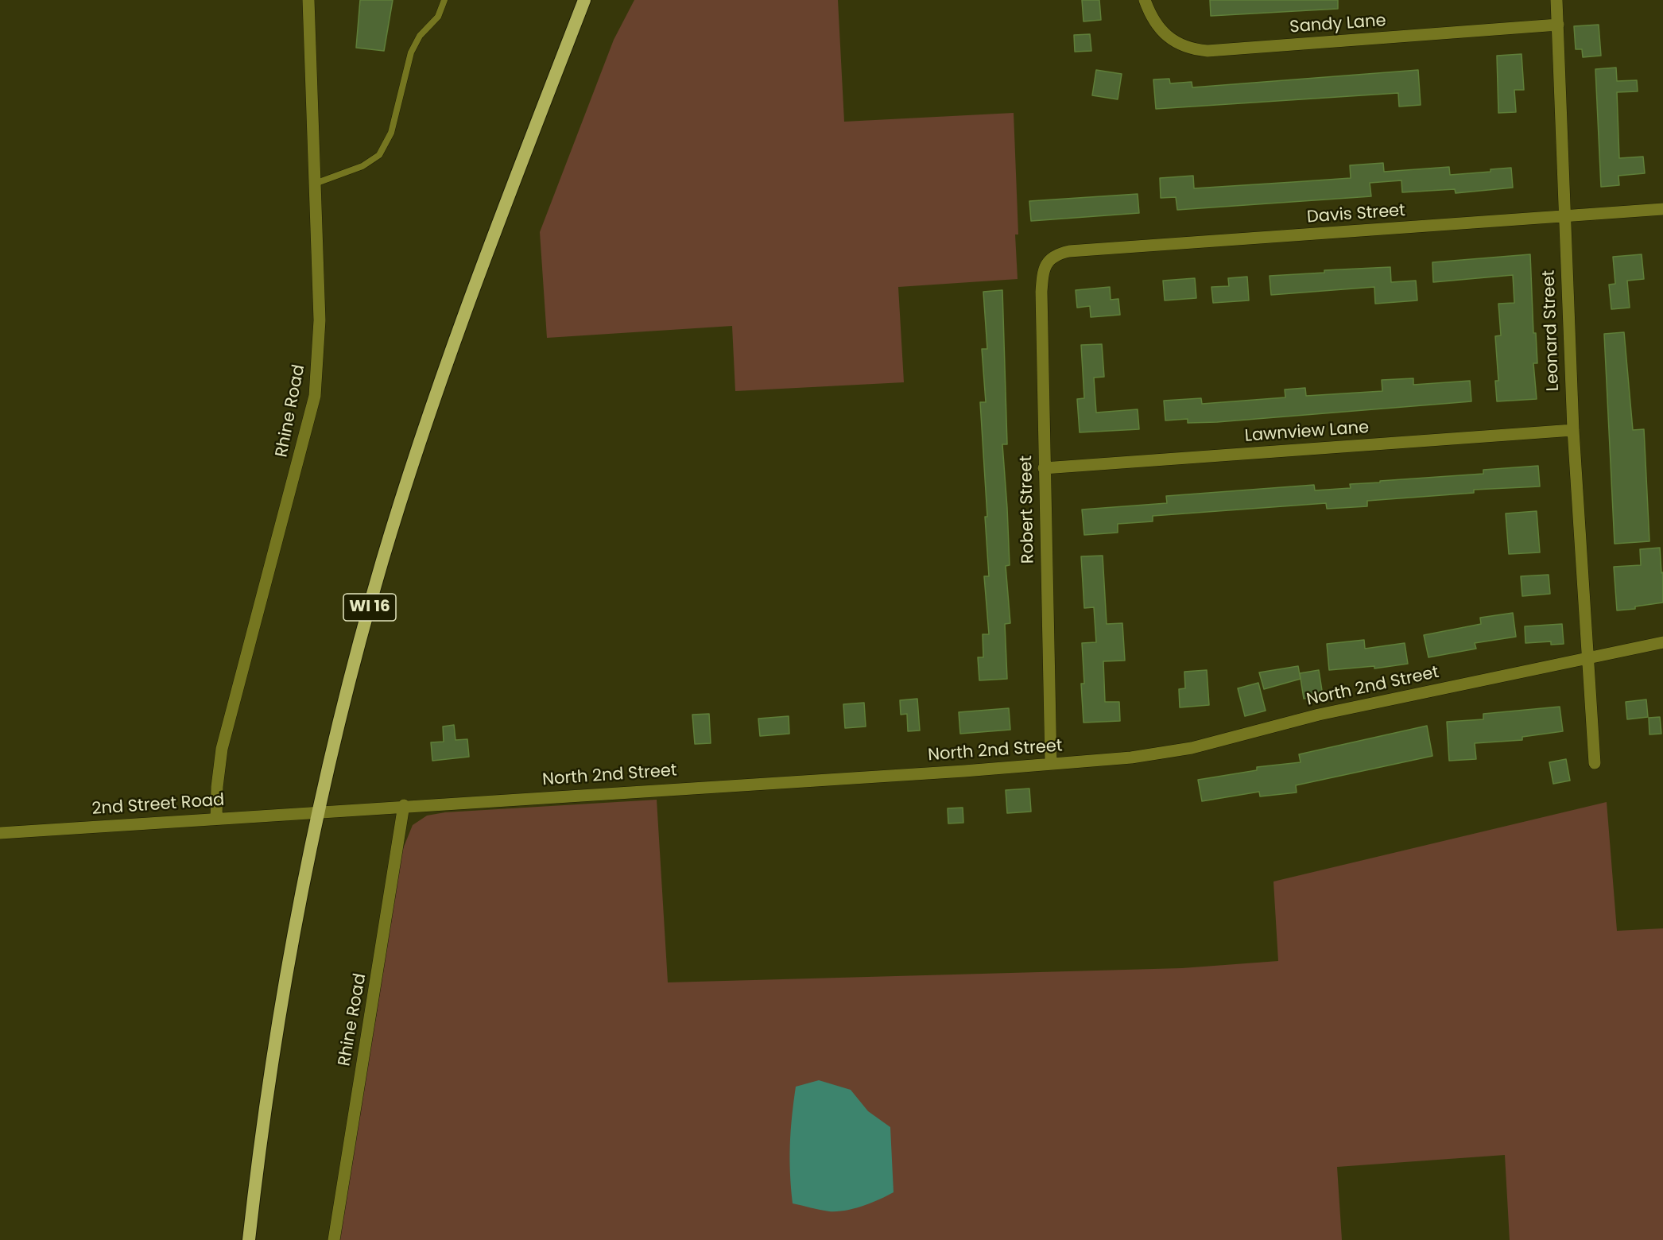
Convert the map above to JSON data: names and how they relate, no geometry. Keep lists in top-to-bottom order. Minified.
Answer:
{"streets":{"highway":["WI 16"],"street":["Sandy Lane","Davis Street","Leonard Street","Rhine Road","Lawnview Lane","Robert Street","North 2nd Street","2nd Street Road"]},"crossings":[["Sandy Lane","Leonard Street"],["Davis Street","Leonard Street"],["Davis Street","Robert Street"],["Leonard Street","Lawnview Lane"],["Leonard Street","North 2nd Street"],["Rhine Road","North 2nd Street"],["Rhine Road","2nd Street Road"],["Lawnview Lane","Robert Street"],["Robert Street","North 2nd Street"],["WI 16","North 2nd Street"],["WI 16","2nd Street Road"],["North 2nd Street","2nd Street Road"]]}
